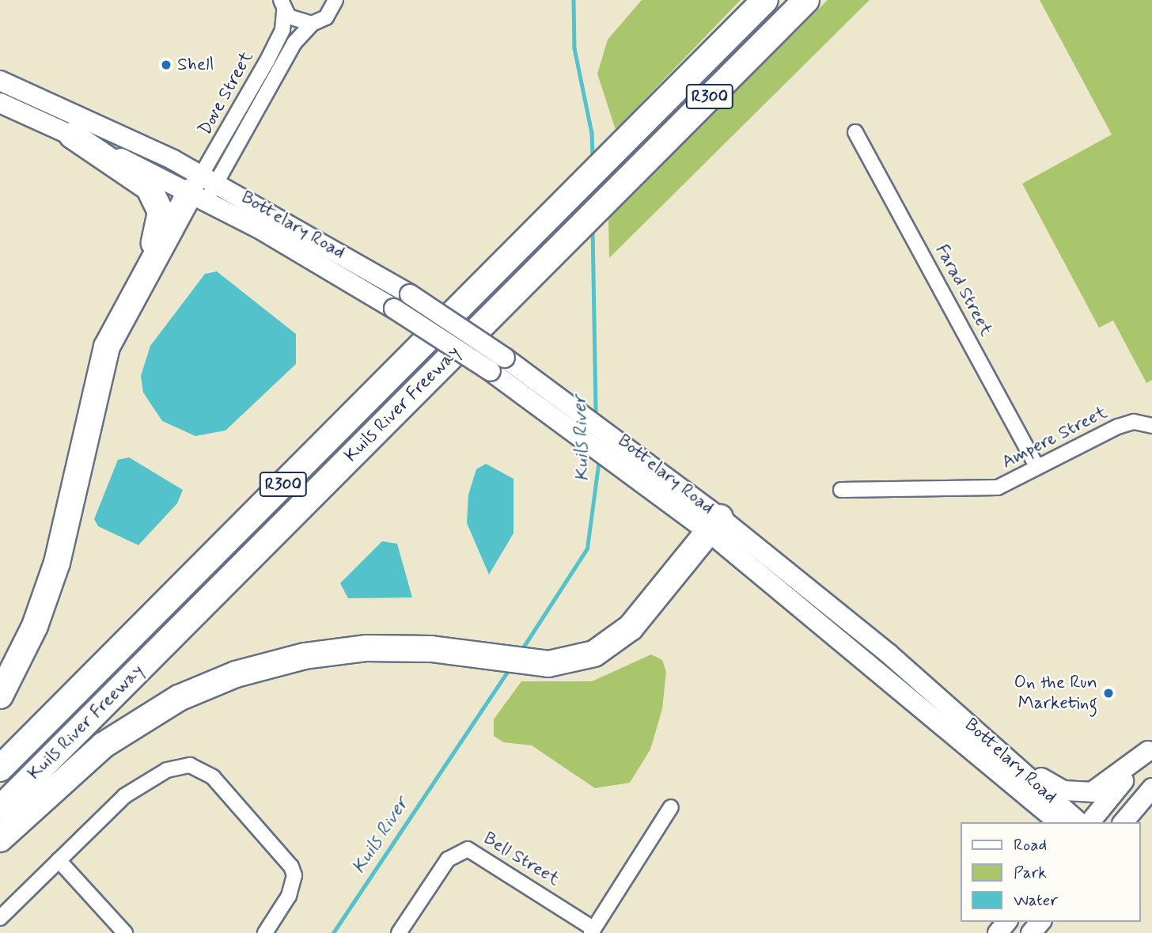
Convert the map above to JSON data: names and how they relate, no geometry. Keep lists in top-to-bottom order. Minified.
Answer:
{"streets":{"highway":["R300","Kuils River Freeway"],"main road":["Bottelary Road"],"street":["Dove Street","Farad Street","Ampere Street","Bell Street"]},"crossings":[["Dove Street","Bottelary Road"],["Farad Street","Ampere Street"]],"water":["Kuils River"],"places":["Shell","On the Run Marketing"],"legend":["Road","Park","Water"]}
